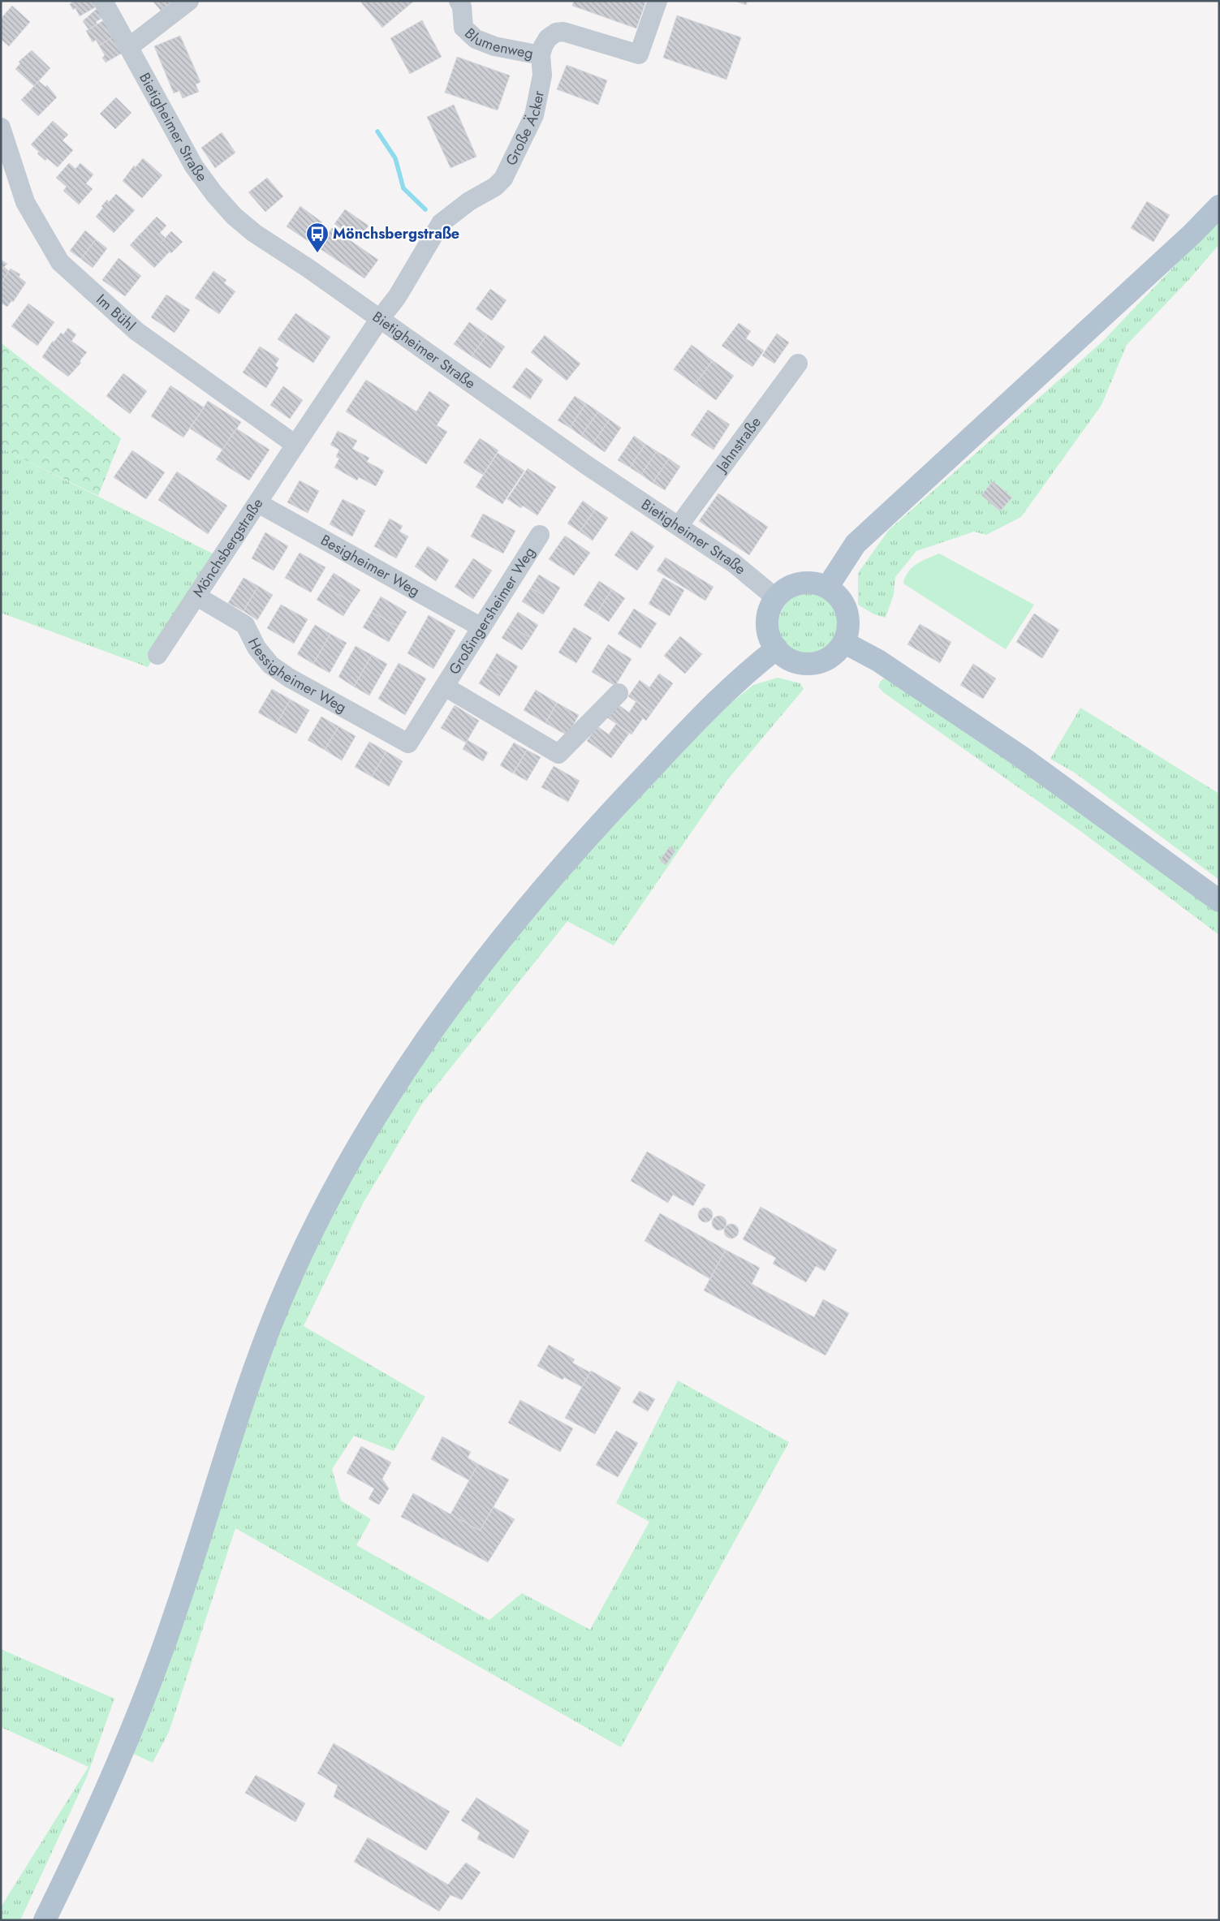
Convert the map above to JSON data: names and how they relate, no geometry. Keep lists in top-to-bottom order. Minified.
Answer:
{"streets":{"street":["Blumenweg","Bietigheimer Straße","Große Äcker","Im Bühl","Jahnstraße","Mönchsbergstraße","Besigheimer Weg","Großingersheimer Weg","Hessigheimer Weg"]},"crossings":[["Blumenweg","Große Äcker"],["Bietigheimer Straße","Große Äcker"],["Bietigheimer Straße","Jahnstraße"],["Bietigheimer Straße","Mönchsbergstraße"],["Große Äcker","Mönchsbergstraße"],["Im Bühl","Mönchsbergstraße"],["Mönchsbergstraße","Besigheimer Weg"],["Mönchsbergstraße","Hessigheimer Weg"],["Besigheimer Weg","Großingersheimer Weg"],["Großingersheimer Weg","Hessigheimer Weg"]],"places":{"bus stop":["Mönchsbergstraße"]}}
